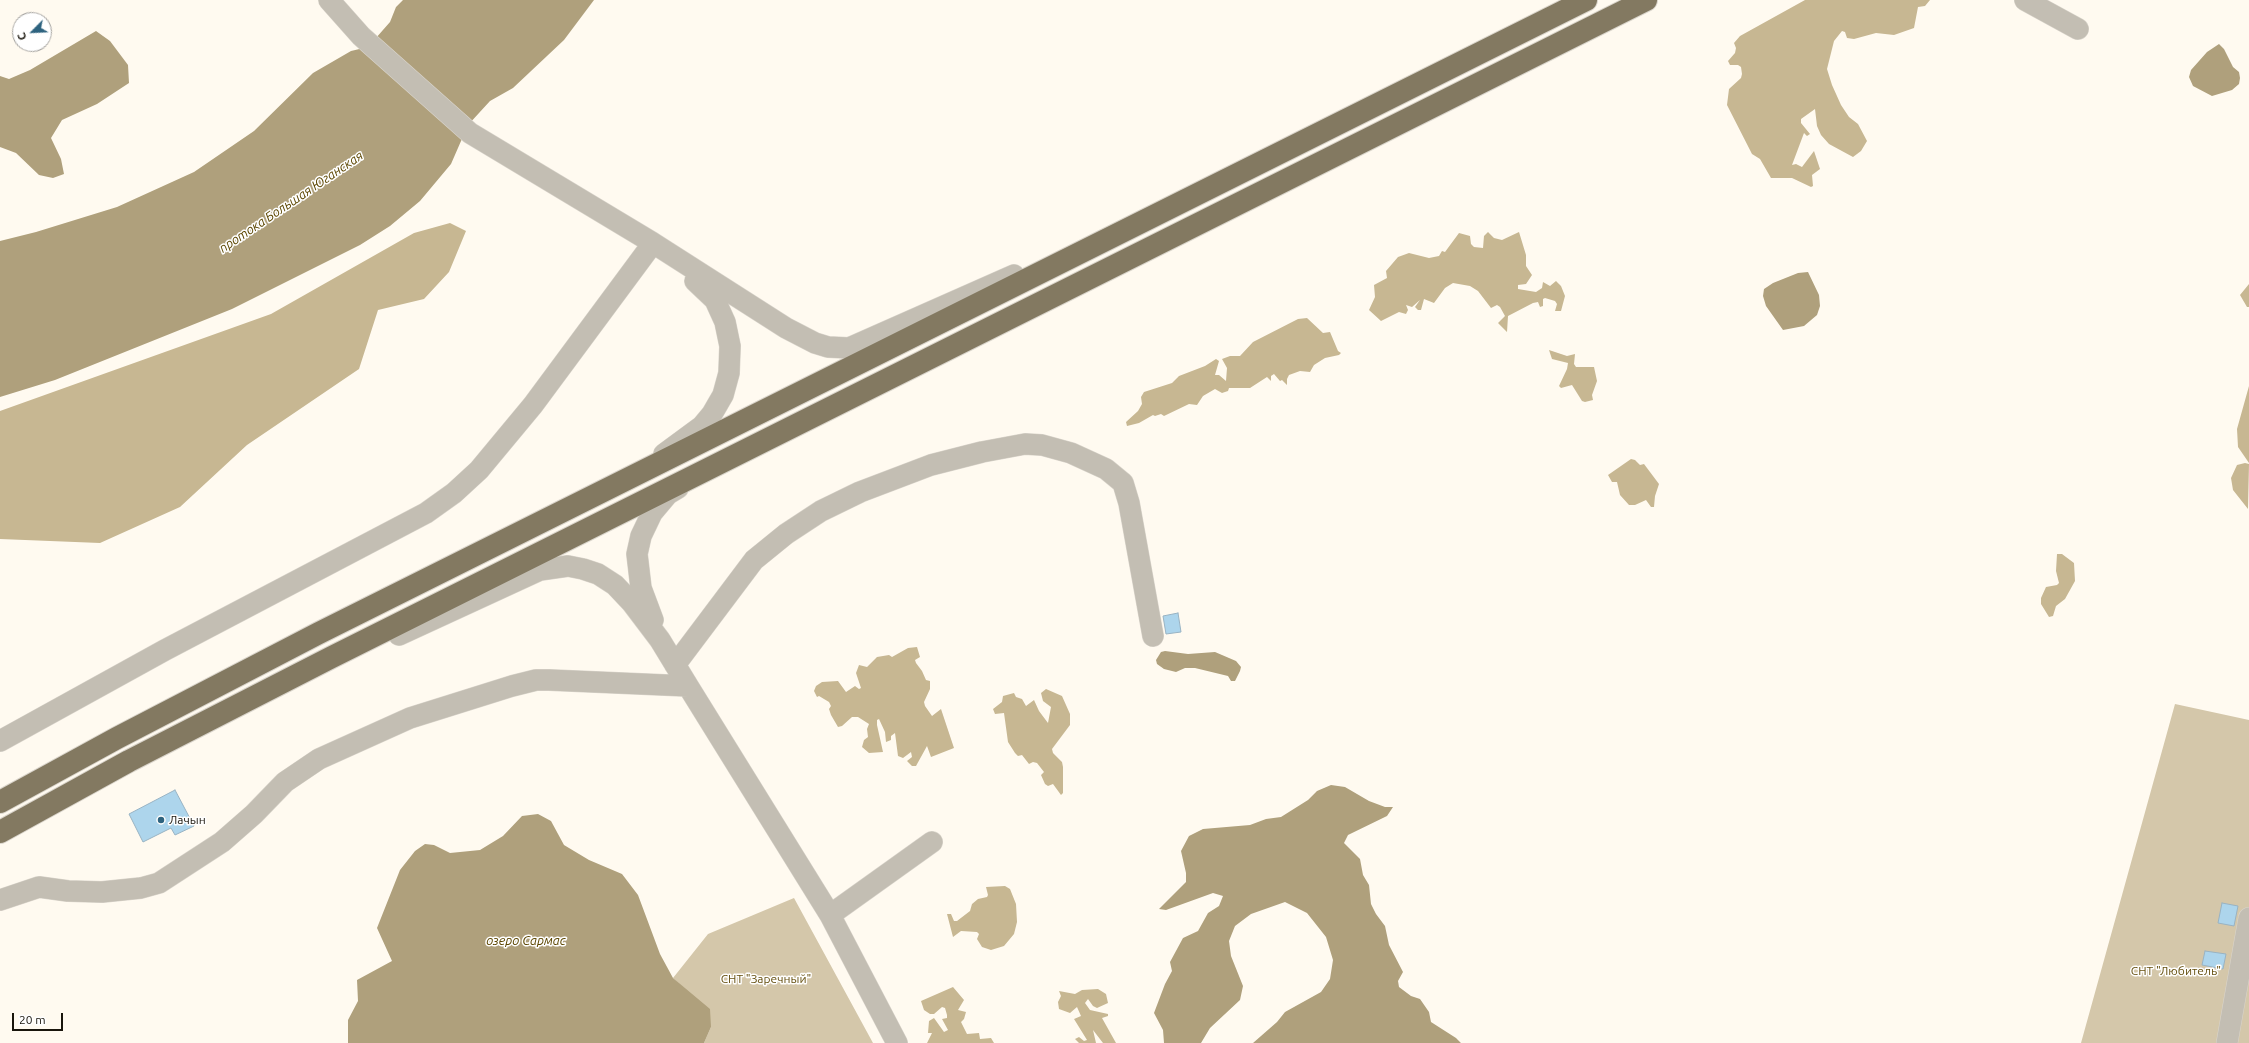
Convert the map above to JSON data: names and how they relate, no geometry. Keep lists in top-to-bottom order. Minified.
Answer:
{"water":["протока Большая Юганская","озеро Сармас"],"parks":["СНТ \"Любитель\"","СНТ \"Заречный\""],"places":["Лачын"],"scale_bar":"20 m","north":"bottom left"}
